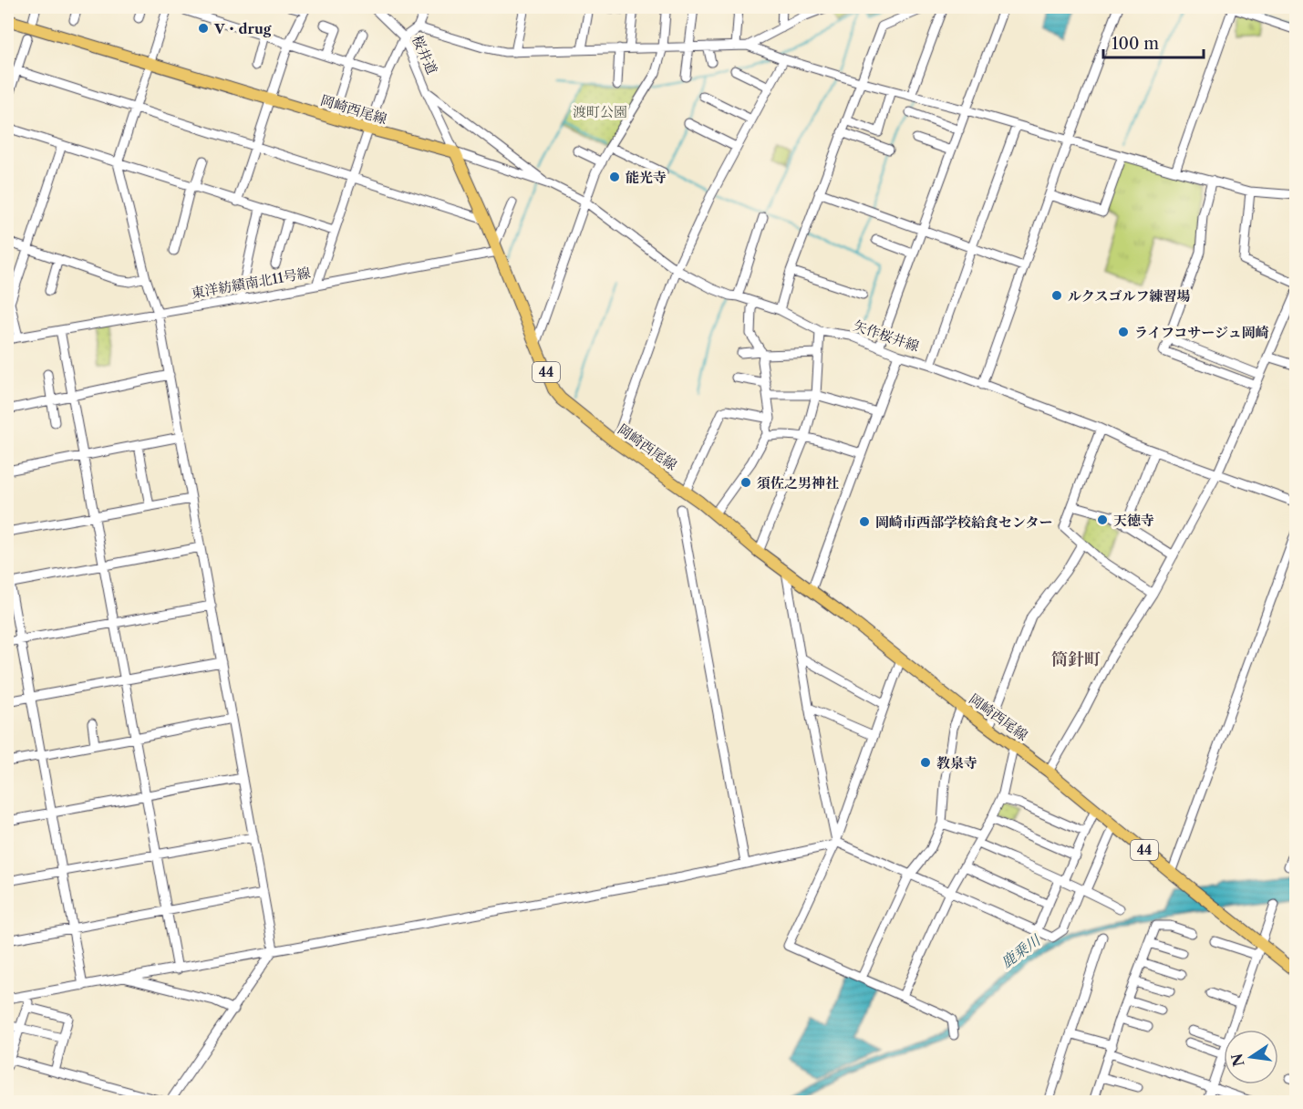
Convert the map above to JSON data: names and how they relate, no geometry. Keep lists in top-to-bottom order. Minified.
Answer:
{"streets":{"main road":["岡崎西尾線","44"],"street":["桜井道","東洋紡績南北11号線","矢作桜井線"]},"crossings":[["桜井道","岡崎西尾線"],["桜井道","矢作桜井線"],["岡崎西尾線","東洋紡績南北11号線"],["岡崎西尾線","矢作桜井線"]],"districts":["筒針町"],"water":["鹿乗川"],"parks":["渡町公園"],"places":["V・drug","能光寺","ルクスゴルフ練習場","ライフコサージュ岡崎","須佐之男神社","天徳寺","岡崎市西部学校給食センター","教泉寺"],"scale_bar":"100 m","north":"left"}
